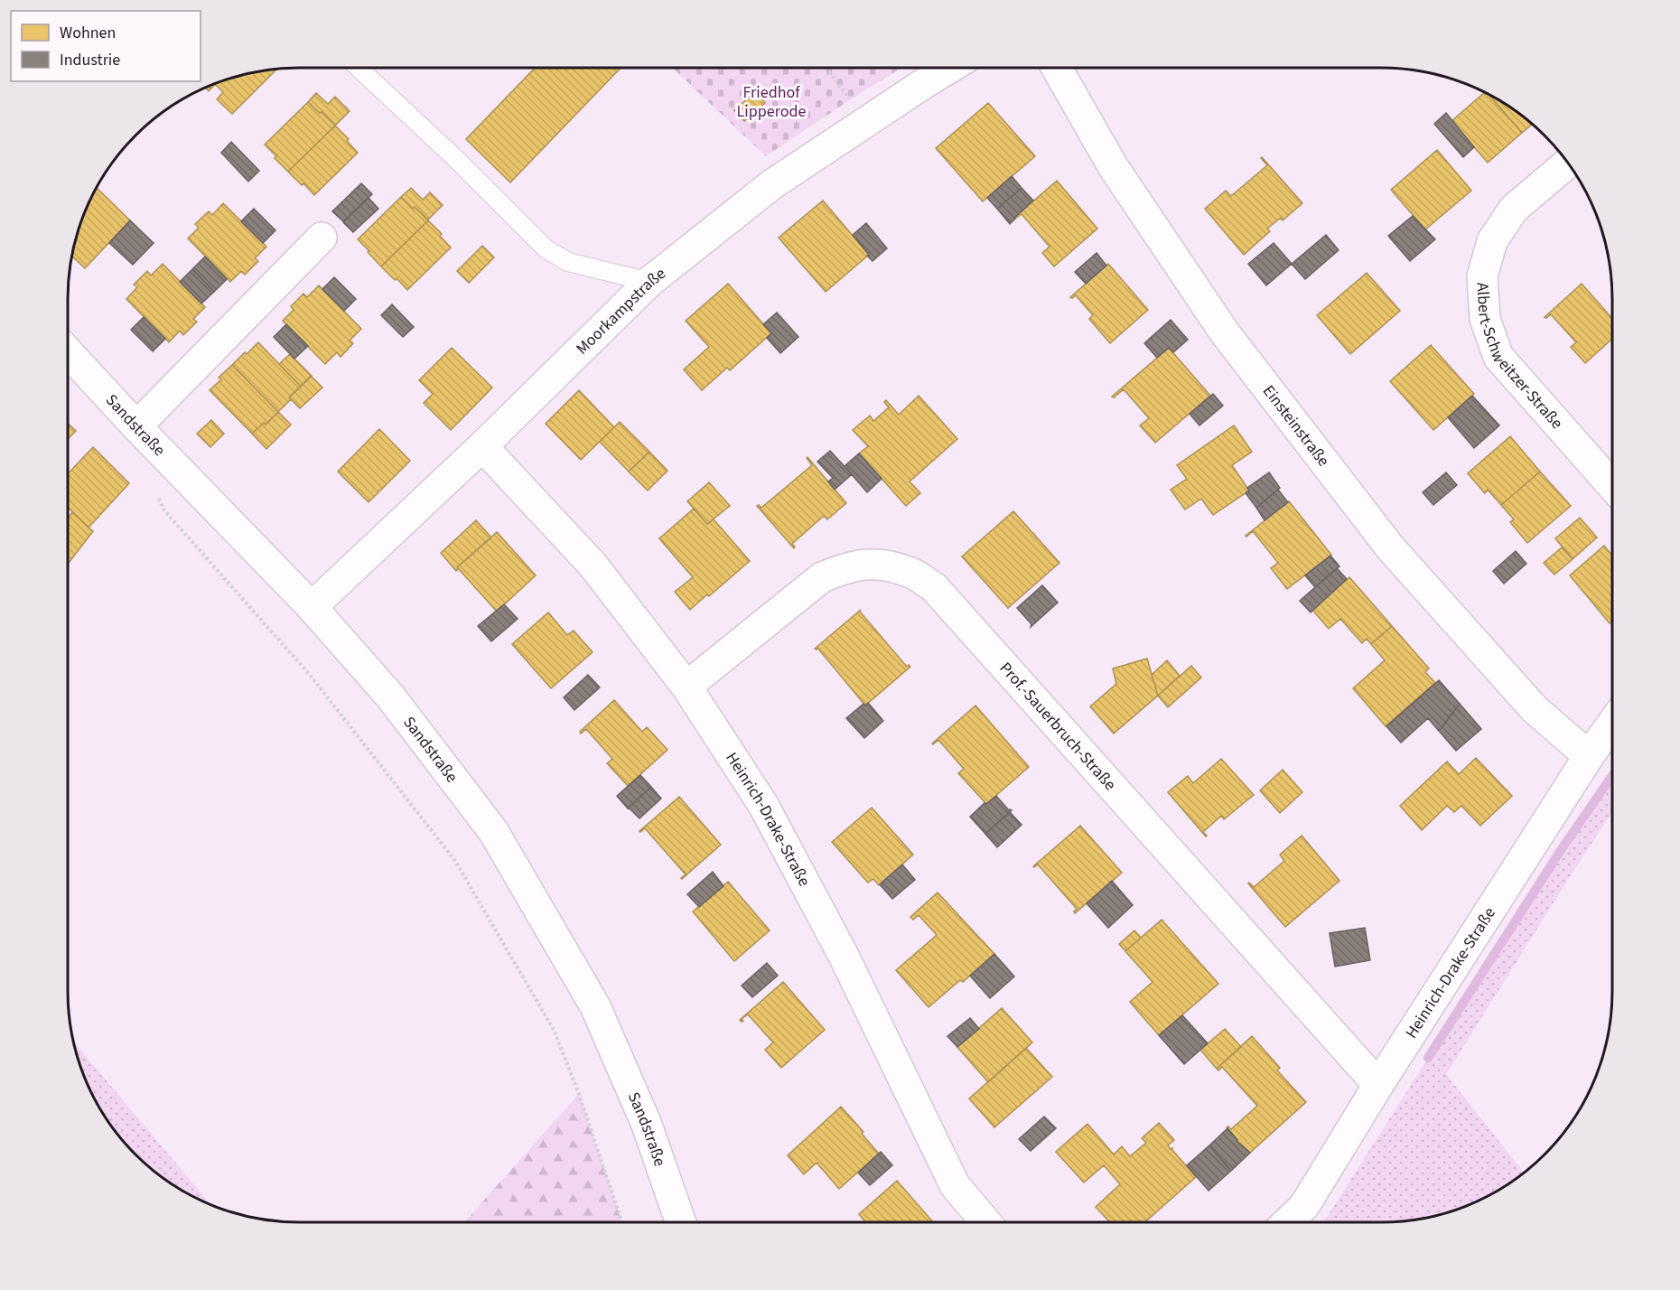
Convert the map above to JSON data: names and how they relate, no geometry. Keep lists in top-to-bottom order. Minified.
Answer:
{"streets":{"street":["Moorkampstraße","Albert-Schweitzer-Straße","Sandstraße","Einsteinstraße","Prof.-Sauerbruch-Straße","Heinrich-Drake-Straße"]},"crossings":[["Moorkampstraße","Sandstraße"],["Moorkampstraße","Heinrich-Drake-Straße"],["Einsteinstraße","Heinrich-Drake-Straße"],["Prof.-Sauerbruch-Straße","Heinrich-Drake-Straße"]],"parks":["Friedhof Lipperode"],"legend":["Wohnen","Industrie"]}
